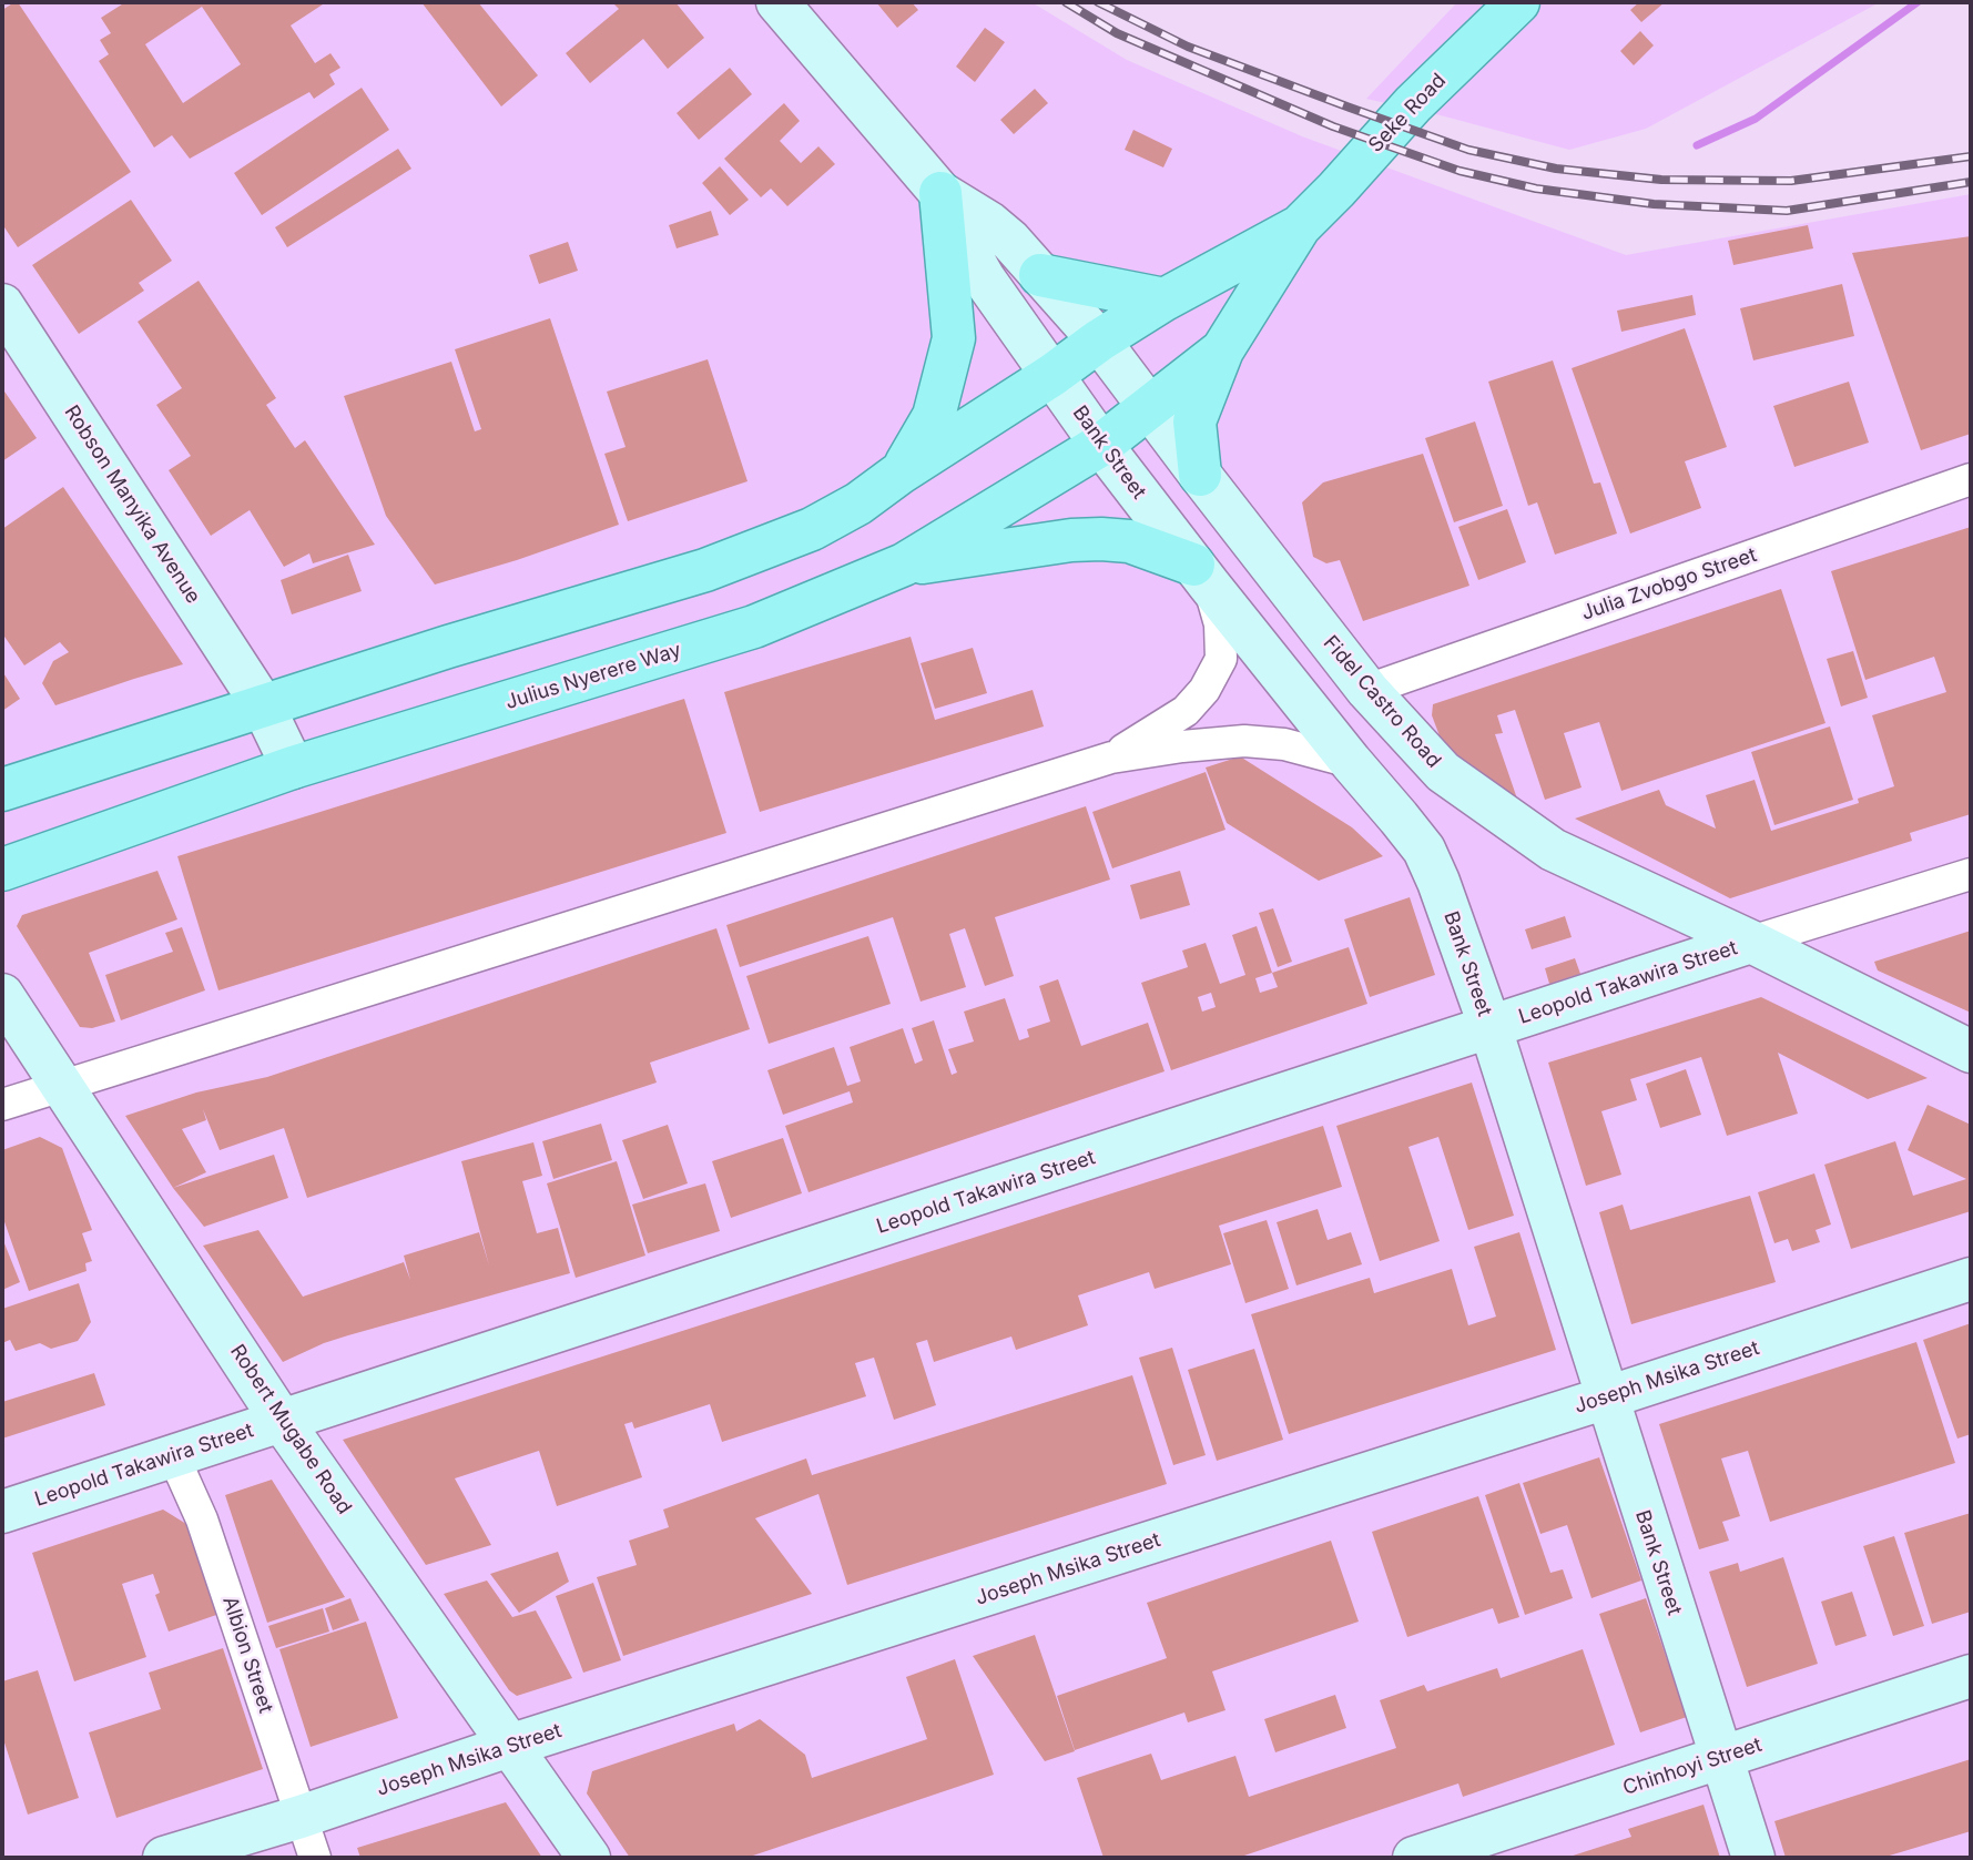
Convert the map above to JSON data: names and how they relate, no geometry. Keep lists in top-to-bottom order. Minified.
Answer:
{"streets":{"main road":["Seke Road","Bank Street","Robson Manyika Avenue","Julius Nyerere Way","Fidel Castro Road","Leopold Takawira Street","Joseph Msika Street","Robert Mugabe Road","Chinhoyi Street"],"street":["Julia Zvobgo Street","Albion Street"]},"crossings":[["Bank Street","Julius Nyerere Way"],["Bank Street","Fidel Castro Road"],["Bank Street","Leopold Takawira Street"],["Bank Street","Joseph Msika Street"],["Bank Street","Chinhoyi Street"],["Robson Manyika Avenue","Julius Nyerere Way"],["Julia Zvobgo Street","Fidel Castro Road"],["Julius Nyerere Way","Fidel Castro Road"],["Fidel Castro Road","Leopold Takawira Street"],["Leopold Takawira Street","Robert Mugabe Road"],["Leopold Takawira Street","Albion Street"],["Joseph Msika Street","Robert Mugabe Road"],["Joseph Msika Street","Albion Street"]]}
